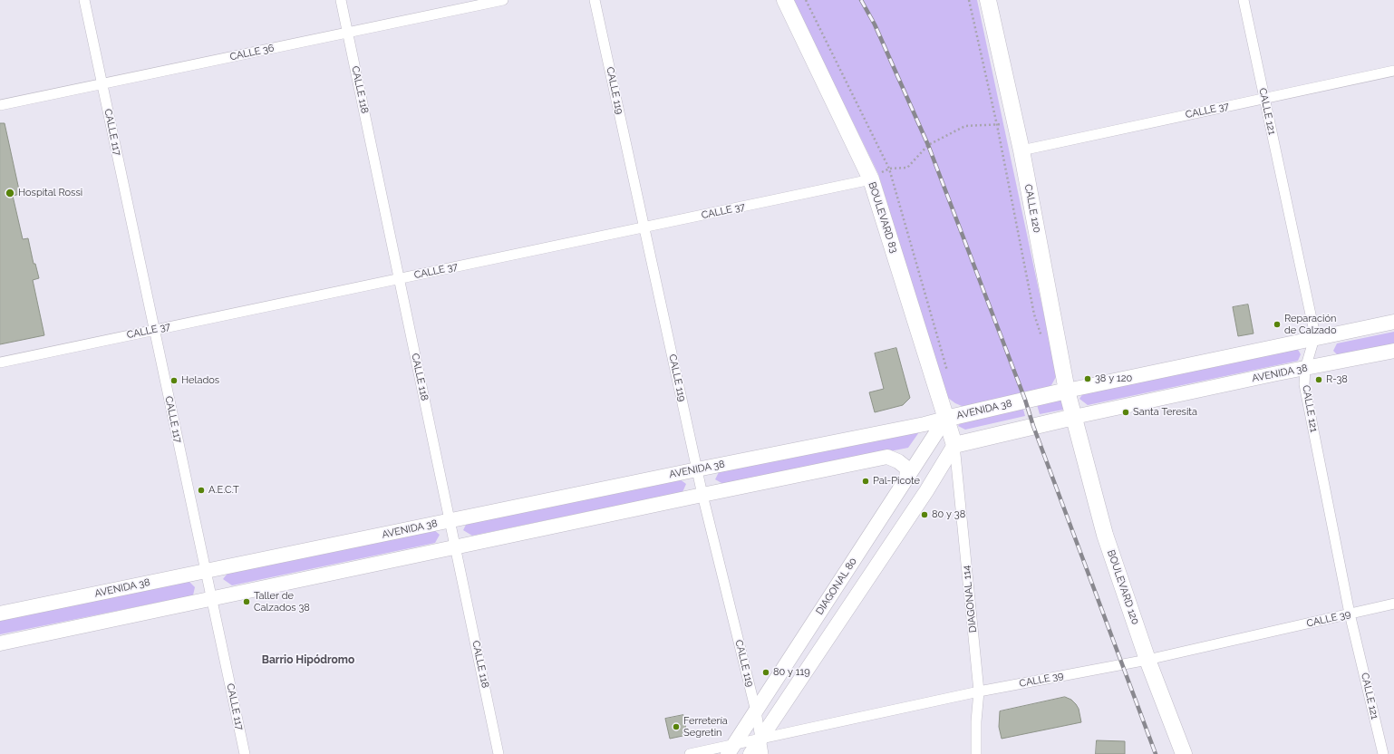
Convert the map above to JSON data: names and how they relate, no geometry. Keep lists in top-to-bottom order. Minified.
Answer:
{"streets":{"main road":["CALLE 120","BOULEVARD 83","AVENIDA 38","DIAGONAL 80","BOULEVARD 120"],"street":["CALLE 36","CALLE 118","CALLE 119","CALLE 37","CALLE 121","CALLE 117","DIAGONAL 114","CALLE 39"]},"crossings":[["CALLE 36","CALLE 118"],["CALLE 36","CALLE 117"],["CALLE 118","CALLE 37"],["CALLE 118","AVENIDA 38"],["CALLE 119","CALLE 37"],["CALLE 119","AVENIDA 38"],["CALLE 119","DIAGONAL 80"],["CALLE 119","CALLE 39"],["CALLE 37","CALLE 121"],["CALLE 37","CALLE 117"],["CALLE 37","CALLE 120"],["CALLE 37","BOULEVARD 83"],["CALLE 121","AVENIDA 38"],["CALLE 121","CALLE 39"],["CALLE 117","AVENIDA 38"],["CALLE 120","AVENIDA 38"],["CALLE 120","BOULEVARD 120"],["BOULEVARD 83","AVENIDA 38"],["BOULEVARD 83","DIAGONAL 80"],["BOULEVARD 83","DIAGONAL 114"],["AVENIDA 38","DIAGONAL 80"],["AVENIDA 38","BOULEVARD 120"],["AVENIDA 38","DIAGONAL 114"],["DIAGONAL 80","CALLE 39"],["BOULEVARD 120","CALLE 39"],["DIAGONAL 114","CALLE 39"]],"districts":["Barrio Hipódromo"],"places":["Hospital Rossi","Reparación de Calzado","38 y 120","R-38","Helados","Santa Teresita","Pal-Picote","A.E.C.T","80 y 38","Taller de Calzados 38","80 y 119","Ferretería Segretin"]}
